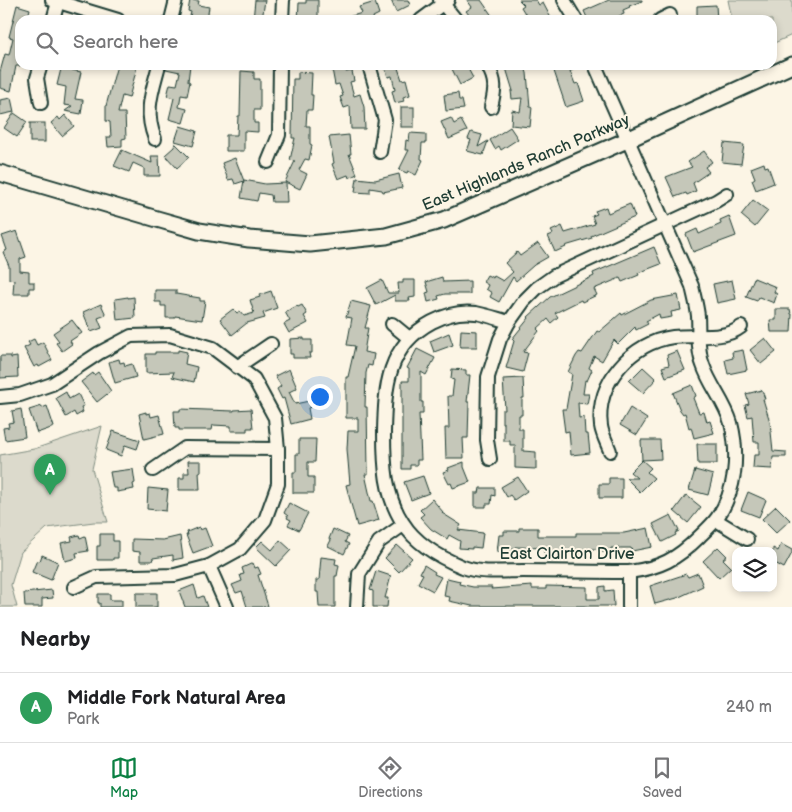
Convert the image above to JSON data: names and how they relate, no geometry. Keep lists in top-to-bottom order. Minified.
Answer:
{"streets":{"main road":["East Highlands Ranch Parkway"],"street":["East Clairton Drive"]},"crossings":[["East Highlands Ranch Parkway","East Clairton Drive"]],"page":{"search":"Search here","pins":"A","heading":"Nearby","list":[{"mark":"A","name":"Middle Fork Natural Area","note":"Park","value":"240 m"}],"nav":["Map","Directions","Saved"]}}
